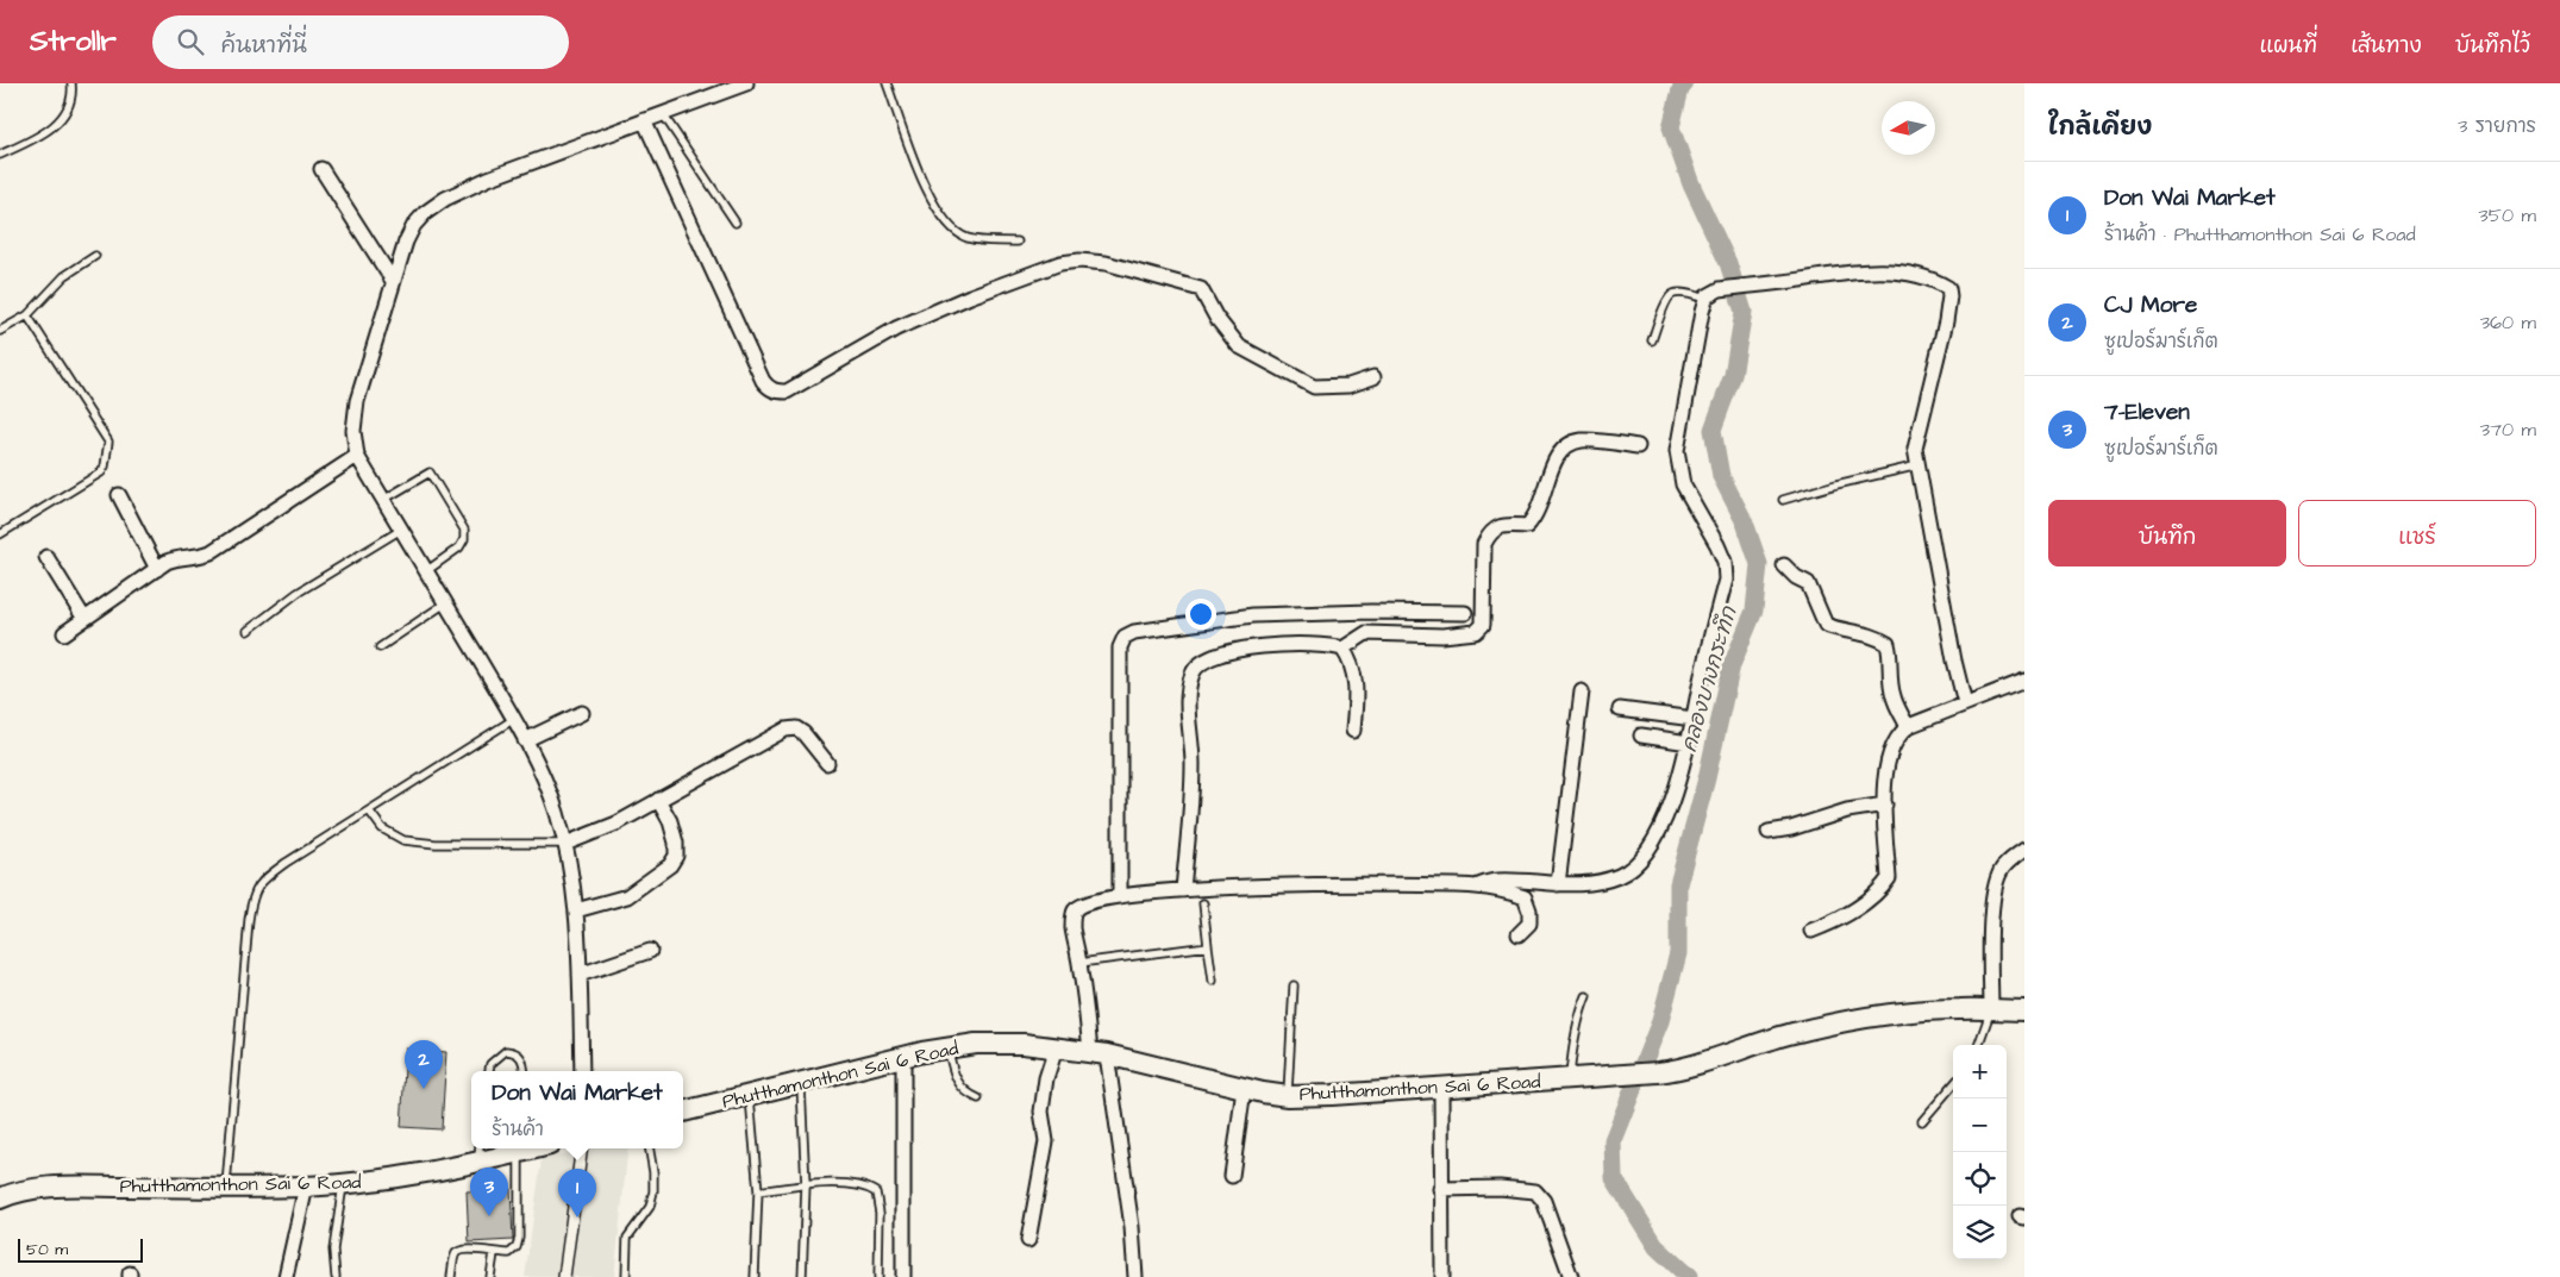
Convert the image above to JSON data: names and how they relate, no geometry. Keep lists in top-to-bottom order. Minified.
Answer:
{"streets":{"main road":["Phutthamonthon Sai 6 Road"]},"water":["คลองบางกระทึก"],"scale_bar":"50 m","north":"left","page":{"header":"Strollr","search":"ค้นหาที่นี่","nav":["แผนที่","เส้นทาง","บันทึกไว้"],"heading":["ใกล้เคียง","3 รายการ"],"list":[{"mark":"1","name":"Don Wai Market","note":"ร้านค้า · Phutthamonthon Sai 6 Road","value":"350 m"},{"mark":"2","name":"CJ More","note":"ซูเปอร์มาร์เก็ต","value":"360 m"},{"mark":"3","name":"7-Eleven","note":"ซูเปอร์มาร์เก็ต","value":"370 m"}],"buttons":["บันทึก","แชร์"],"pins":["2","3","1"],"map_buttons":["+","−"],"popup":["Don Wai Market","ร้านค้า"],"scale":"50 m"}}
